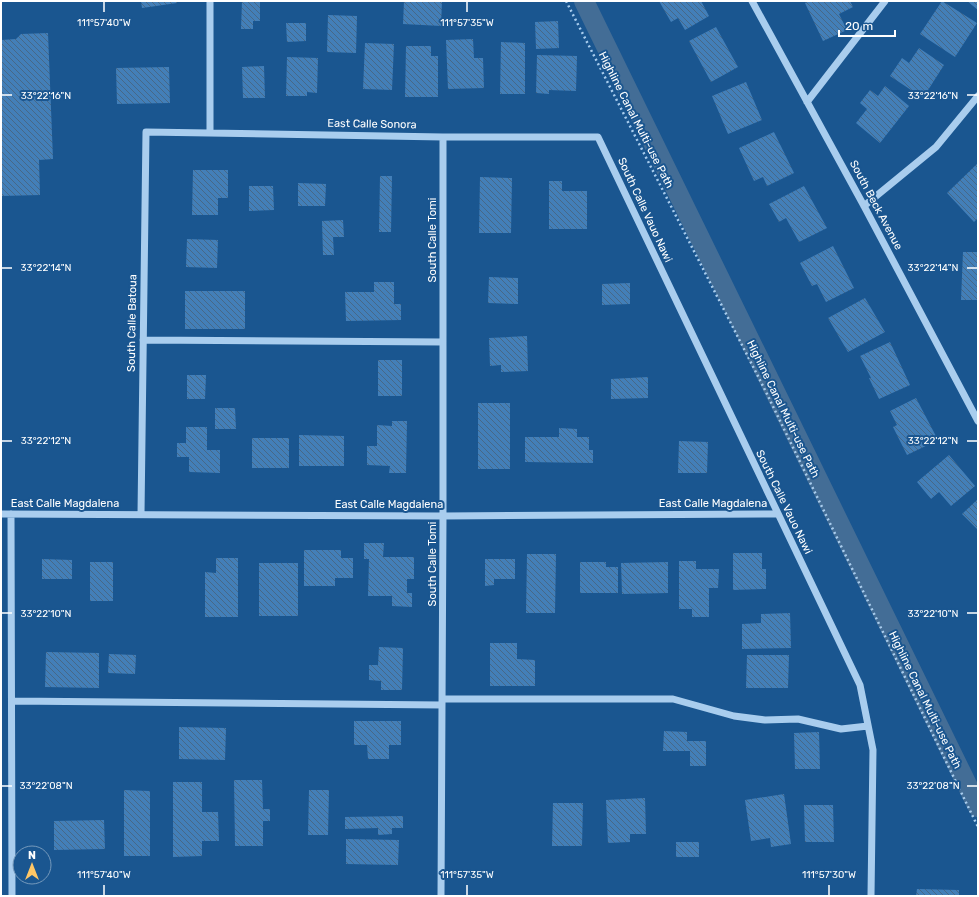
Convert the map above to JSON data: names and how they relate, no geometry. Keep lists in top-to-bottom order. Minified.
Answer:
{"streets":{"street":["East Calle Sonora","South Beck Avenue","South Calle Vauo Nawi","South Calle Tomi","South Calle Batoua","East Calle Magdalena"],"path":["Highline Canal Multi-use Path"]},"crossings":[["East Calle Sonora","South Calle Vauo Nawi"],["East Calle Sonora","South Calle Tomi"],["East Calle Sonora","South Calle Batoua"],["South Calle Vauo Nawi","East Calle Magdalena"],["South Calle Tomi","East Calle Magdalena"],["South Calle Batoua","East Calle Magdalena"]],"scale_bar":"20 m","north":"top","coordinates":["111°57'40\"W","111°57'35\"W","33°22'16\"N","33°22'14\"N","33°22'12\"N","33°22'10\"N","33°22'08\"N","111°57'30\"W"]}
